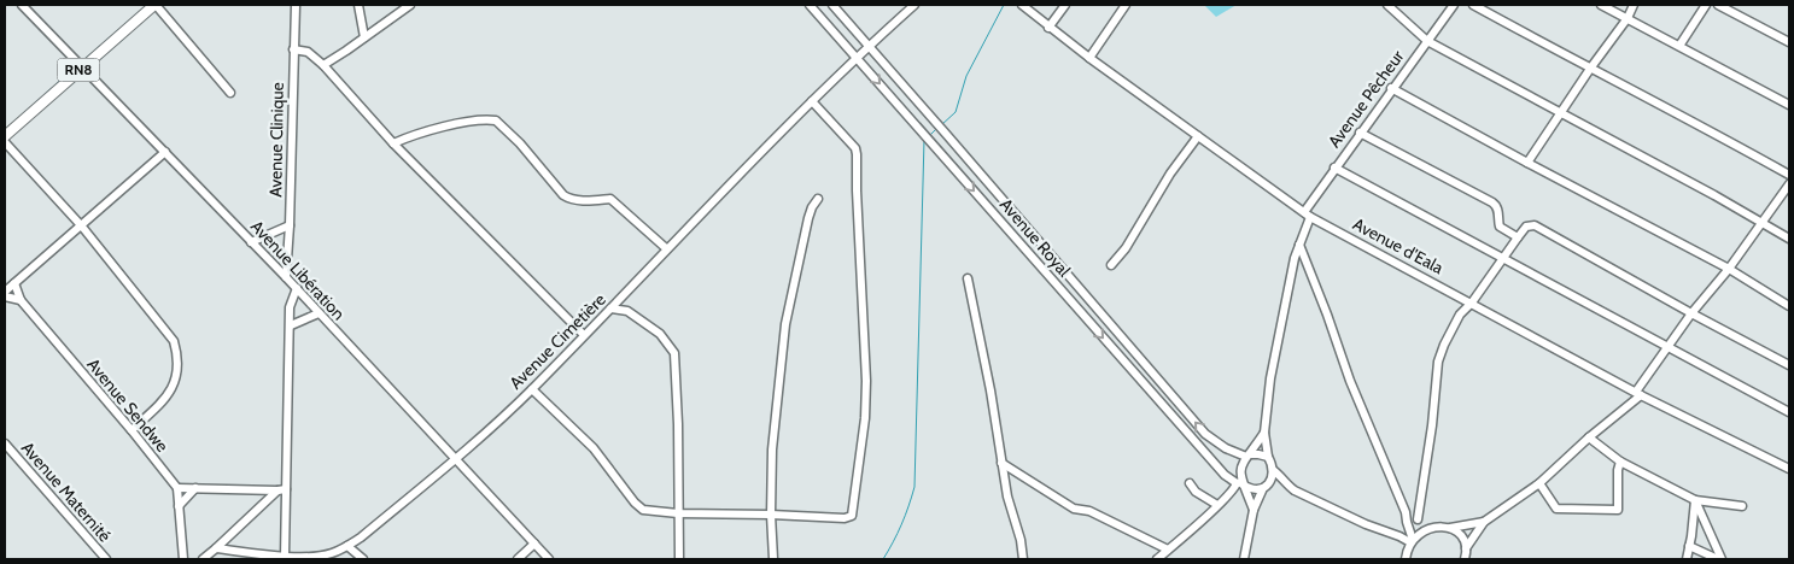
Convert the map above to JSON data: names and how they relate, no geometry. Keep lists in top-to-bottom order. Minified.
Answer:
{"streets":{"main road":["RN8"],"street":["Avenue Pêcheur","Avenue Clinique","Avenue Royal","Avenue d'Eala","Avenue Libération","Avenue Cimetière","Avenue Sendwe","Avenue Maternité"]},"crossings":[["RN8","Avenue Libération"],["Avenue Pêcheur","Avenue d'Eala"],["Avenue Clinique","Avenue Libération"],["Avenue Royal","Avenue Cimetière"],["Avenue Libération","Avenue Cimetière"]]}
